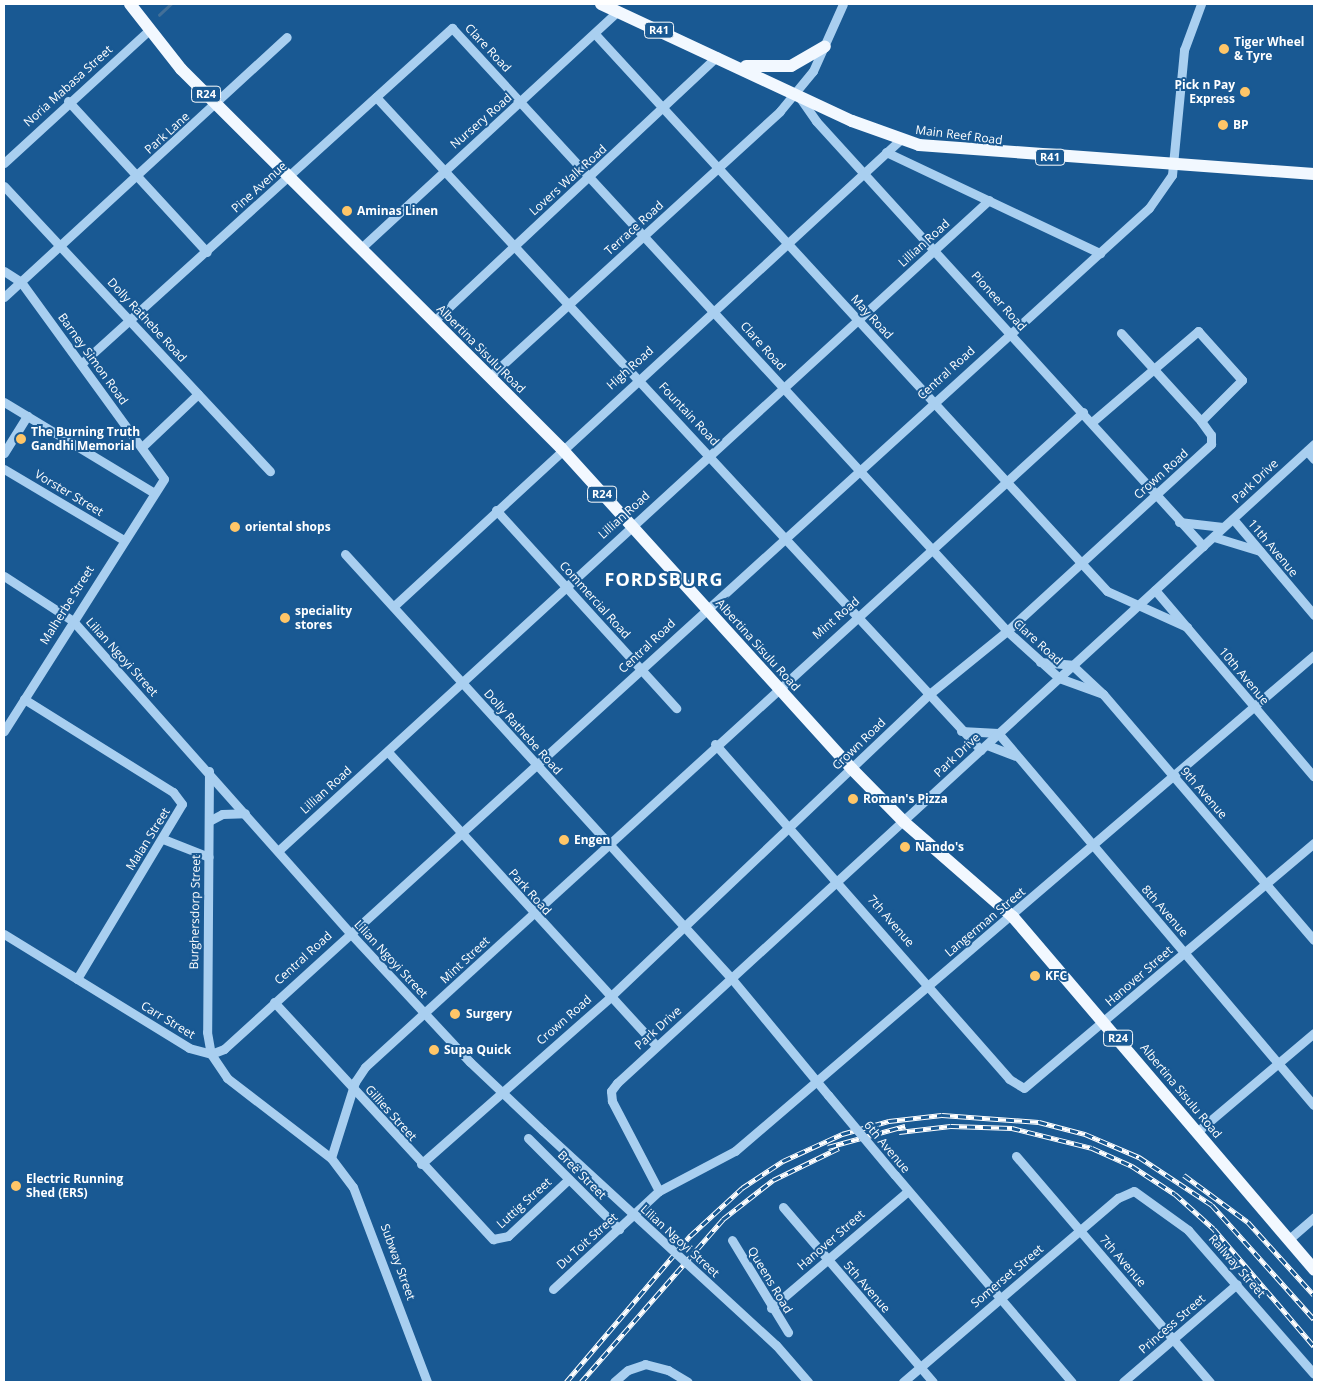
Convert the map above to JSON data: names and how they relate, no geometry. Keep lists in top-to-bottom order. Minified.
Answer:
{"streets":{"main road":["R41","R24","Main Reef Road","Albertina Sisulu Road"],"street":["Clare Road","Noria Mabasa Street","Nursery Road","Park Lane","Lovers Walk Road","Pine Avenue","Terrace Road","Lillian Road","Pioneer Road","May Road","Dolly Rathebe Road","Barney Simon Road","High Road","Central Road","Fountain Road","Crown Road","Park Drive","Vorster Street","11th Avenue","Commercial Road","Malherbe Street","Mint Road","Lilian Ngoyi Street","10th Avenue","9th Avenue","Malan Street","Park Road","8th Avenue","Burghersdorp Street","7th Avenue","Langerman Street","Mint Street","Hanover Street","Carr Street","Gillies Street","6th Avenue","Breë Street","Luttig Street","Du Toit Street","Subway Street","Railway Street","Somerset Street","Queens Road","5th Avenue","Princess Street"]},"crossings":[["Clare Road","Nursery Road"],["Clare Road","Lovers Walk Road"],["Clare Road","Pine Avenue"],["Clare Road","Terrace Road"],["Clare Road","Lillian Road"],["Clare Road","High Road"],["Clare Road","Central Road"],["Clare Road","Crown Road"],["Clare Road","Park Drive"],["Clare Road","Mint Road"],["Noria Mabasa Street","Albertina Sisulu Road"],["Nursery Road","Main Reef Road"],["Nursery Road","May Road"],["Nursery Road","Albertina Sisulu Road"],["Nursery Road","Fountain Road"],["Park Lane","Dolly Rathebe Road"],["Park Lane","Albertina Sisulu Road"],["Park Lane","Barney Simon Road"],["Main Reef Road","Lovers Walk Road"],["Main Reef Road","Terrace Road"],["Main Reef Road","Pioneer Road"],["Main Reef Road","High Road"],["Main Reef Road","Central Road"],["Lovers Walk Road","May Road"],["Lovers Walk Road","Albertina Sisulu Road"],["Lovers Walk Road","Fountain Road"],["Pine Avenue","Dolly Rathebe Road"],["Pine Avenue","Albertina Sisulu Road"],["Pine Avenue","Barney Simon Road"],["Pine Avenue","Fountain Road"],["Terrace Road","Pioneer Road"],["Terrace Road","May Road"],["Terrace Road","Albertina Sisulu Road"],["Terrace Road","Fountain Road"],["Lillian Road","Pioneer Road"],["Lillian Road","May Road"],["Lillian Road","Dolly Rathebe Road"],["Lillian Road","Albertina Sisulu Road"],["Lillian Road","Fountain Road"],["Lillian Road","Commercial Road"],["Lillian Road","Lilian Ngoyi Street"],["Lillian Road","Park Road"],["Pioneer Road","High Road"],["Pioneer Road","Central Road"],["Pioneer Road","Crown Road"],["Pioneer Road","Park Drive"],["Pioneer Road","Mint Road"],["May Road","High Road"],["May Road","Central Road"],["May Road","Crown Road"],["May Road","Park Drive"],["May Road","Mint Road"],["May Road","10th Avenue"],["Dolly Rathebe Road","High Road"],["Dolly Rathebe Road","Central Road"],["Dolly Rathebe Road","Crown Road"],["Dolly Rathebe Road","Mint Road"],["Dolly Rathebe Road","Mint Street"],["Dolly Rathebe Road","6th Avenue"],["Albertina Sisulu Road","High Road"],["Albertina Sisulu Road","Central Road"],["Albertina Sisulu Road","Crown Road"],["Albertina Sisulu Road","Park Drive"],["Albertina Sisulu Road","Mint Road"],["Albertina Sisulu Road","Langerman Street"],["Albertina Sisulu Road","Hanover Street"],["Barney Simon Road","Malherbe Street"],["High Road","Fountain Road"],["High Road","Commercial Road"],["Central Road","Fountain Road"],["Central Road","Commercial Road"],["Central Road","Lilian Ngoyi Street"],["Central Road","Park Road"],["Central Road","Burghersdorp Street"],["Central Road","Carr Street"],["Central Road","Gillies Street"],["Fountain Road","Crown Road"],["Fountain Road","Park Drive"],["Fountain Road","Mint Road"],["Crown Road","Lilian Ngoyi Street"],["Crown Road","Park Road"],["Crown Road","Gillies Street"],["Crown Road","6th Avenue"],["Park Drive","11th Avenue"],["Park Drive","10th Avenue"],["Park Drive","9th Avenue"],["Park Drive","Park Road"],["Park Drive","8th Avenue"],["Park Drive","7th Avenue"],["Park Drive","Langerman Street"],["Park Drive","6th Avenue"],["Park Drive","Du Toit Street"],["Vorster Street","Malherbe Street"],["Malherbe Street","Lilian Ngoyi Street"],["Malherbe Street","Malan Street"],["Mint Road","Mint Street"],["Lilian Ngoyi Street","Burghersdorp Street"],["Lilian Ngoyi Street","Mint Street"],["10th Avenue","Langerman Street"],["9th Avenue","Langerman Street"],["9th Avenue","Hanover Street"],["Malan Street","Carr Street"],["Park Road","Mint Street"],["8th Avenue","Langerman Street"],["8th Avenue","Hanover Street"],["Burghersdorp Street","Carr Street"],["7th Avenue","Langerman Street"],["7th Avenue","Hanover Street"],["7th Avenue","Somerset Street"],["7th Avenue","Princess Street"],["Langerman Street","6th Avenue"],["Langerman Street","Du Toit Street"],["Mint Street","Gillies Street"],["Mint Street","Subway Street"],["Hanover Street","6th Avenue"],["Hanover Street","Queens Road"],["Hanover Street","5th Avenue"],["Gillies Street","Luttig Street"],["6th Avenue","Somerset Street"],["Breë Street","Luttig Street"],["Breë Street","Du Toit Street"],["Railway Street","Somerset Street"],["Railway Street","Princess Street"],["Somerset Street","5th Avenue"]],"districts":["FORDSBURG"],"places":["Tiger Wheel & Tyre","Pick n Pay Express","BP","Aminas Linen","The Burning Truth Gandhi Memorial","oriental shops","speciality stores","Roman's Pizza","Engen","Nando's","KFC","Surgery","Supa Quick","Electric Running Shed (ERS)"]}
